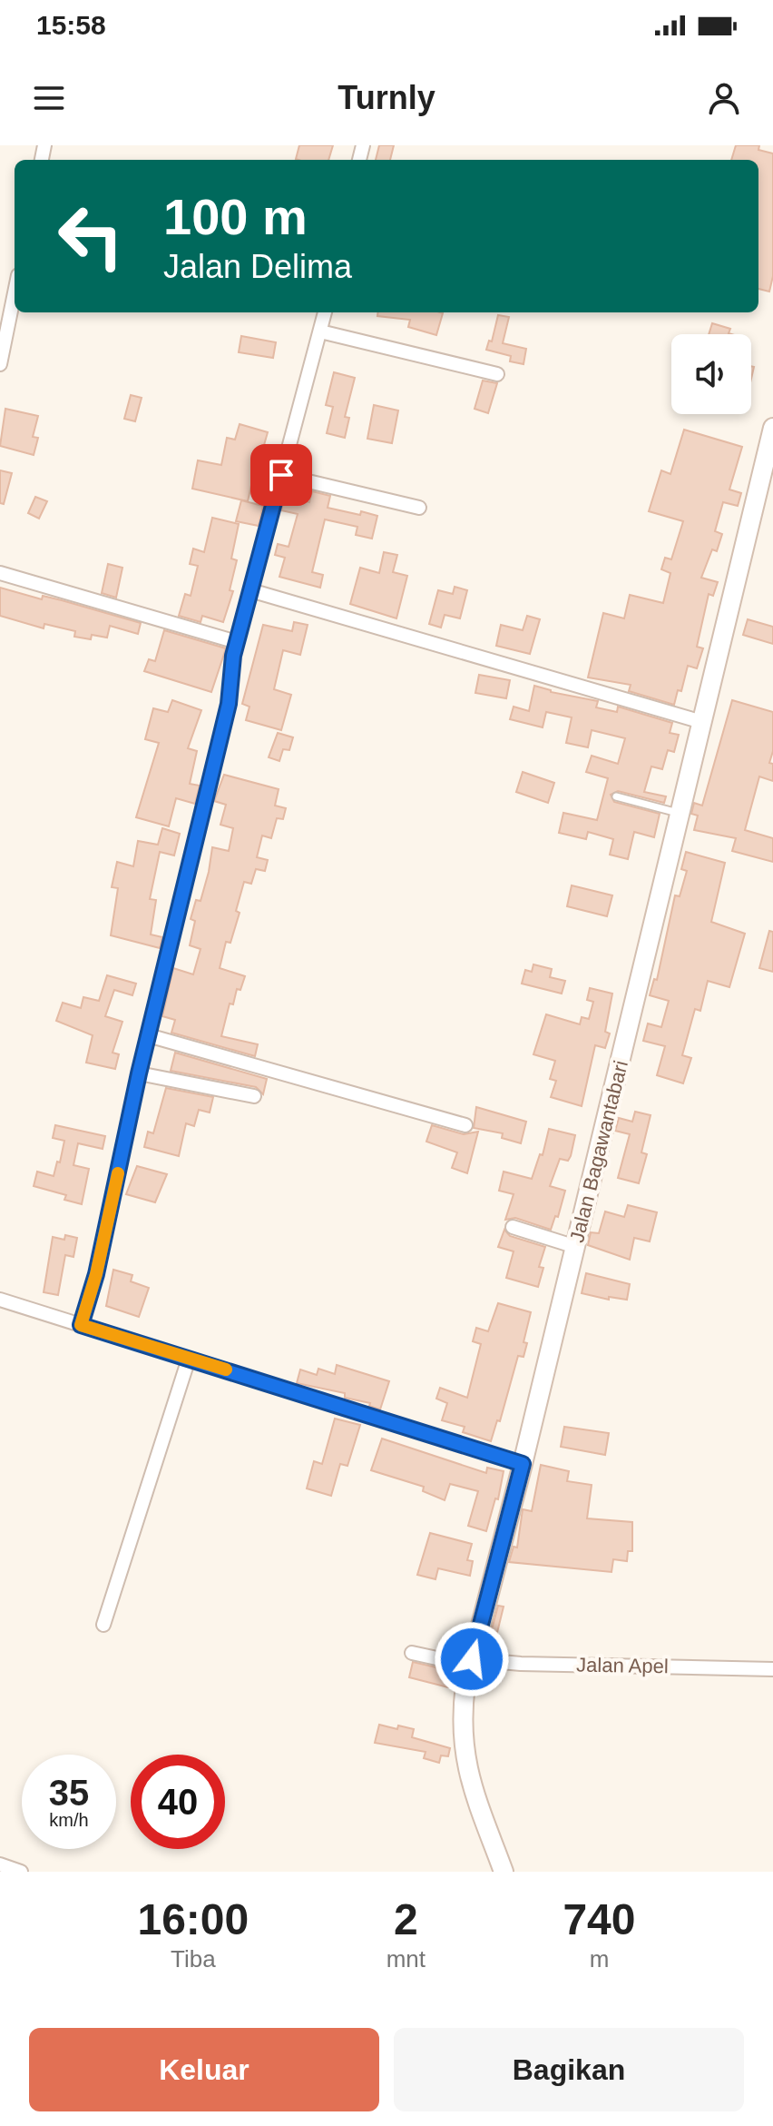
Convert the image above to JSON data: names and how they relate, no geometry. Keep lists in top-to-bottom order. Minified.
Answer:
{"streets":{"street":["Jalan Bagawantabari","Jalan Apel"]},"crossings":[["Jalan Bagawantabari","Jalan Apel"]],"page":{"status":"15:58","header":"Turnly","turn":["100 m","Jalan Delima"],"speed":"35 km/h","limit":"40","eta":["16:00","Tiba","2","mnt","740","m"],"buttons":["Keluar","Bagikan"]}}
